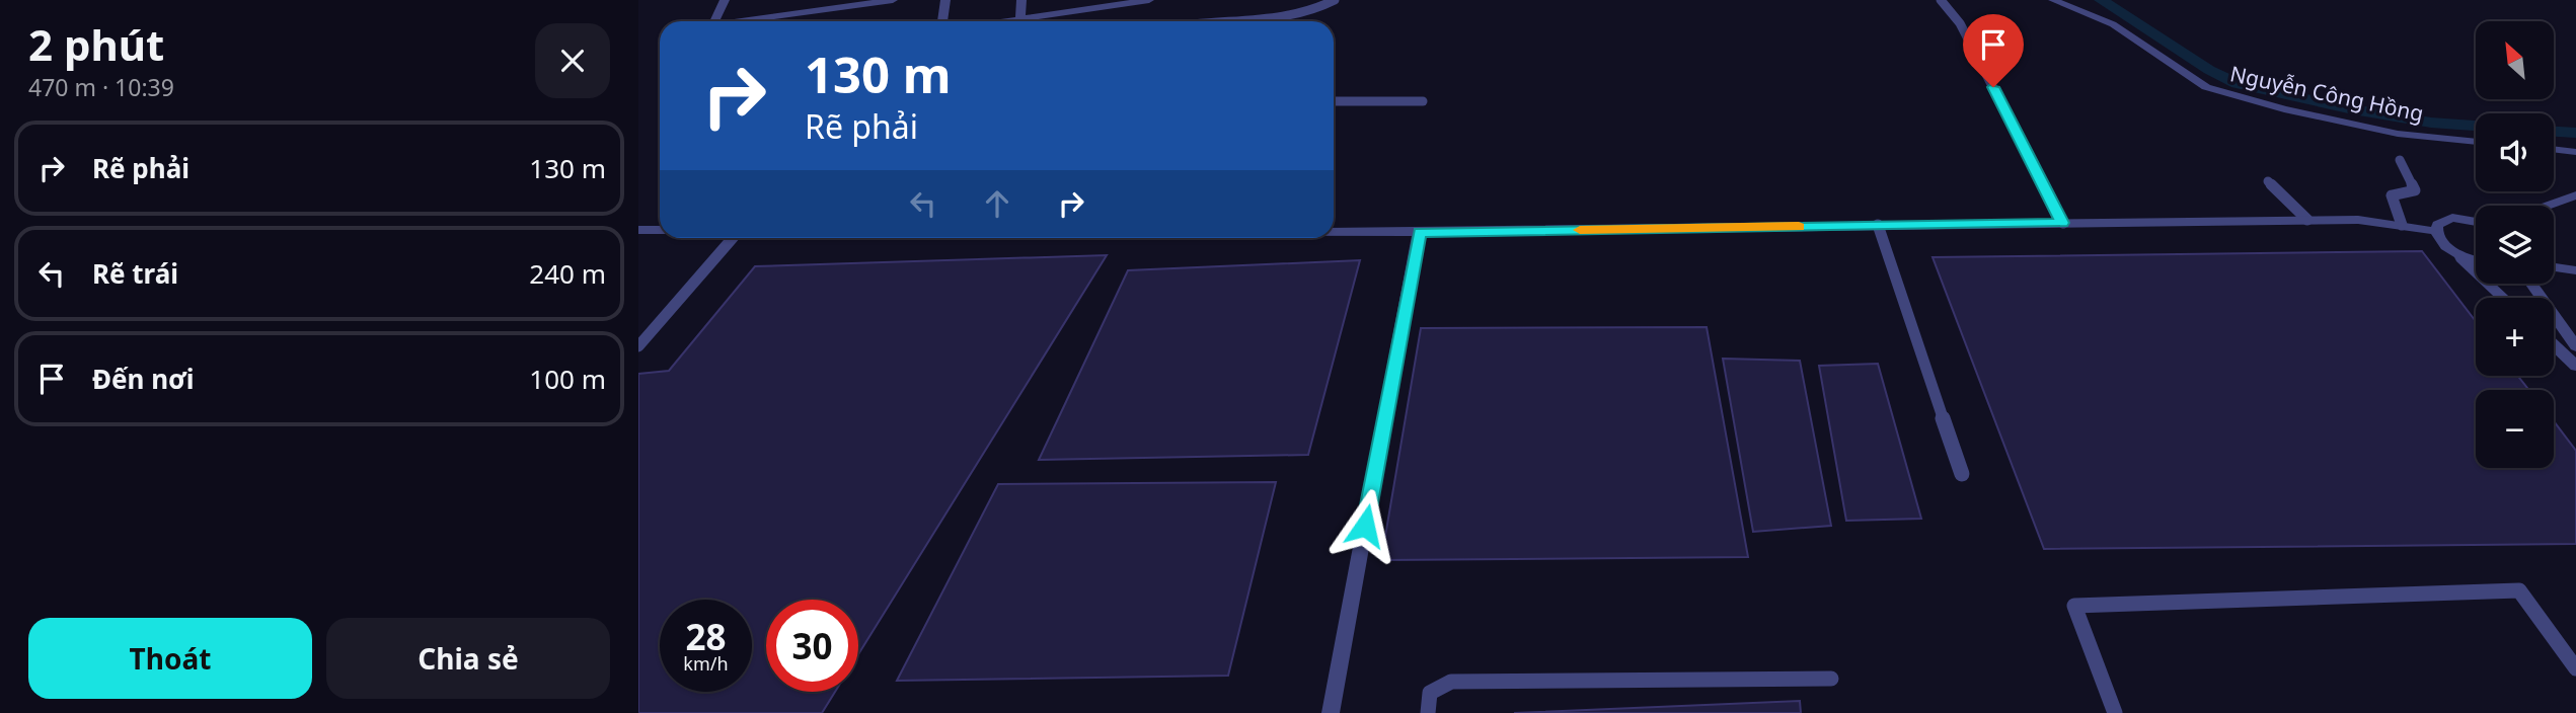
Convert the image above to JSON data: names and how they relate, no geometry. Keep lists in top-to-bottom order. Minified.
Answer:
{"streets":{"street":["Nguyễn Công Hồng"]},"north":"top left","page":{"heading":["2 phút","470 m · 10:39"],"map_buttons":["+","−"],"turn":["130 m","Rẽ phải"],"list":[{"name":"Rẽ phải","value":"130 m"},{"name":"Rẽ trái","value":"240 m"},{"name":"Đến nơi","value":"100 m"}],"speed":"28 km/h","limit":"30","buttons":["Thoát","Chia sẻ"]}}
